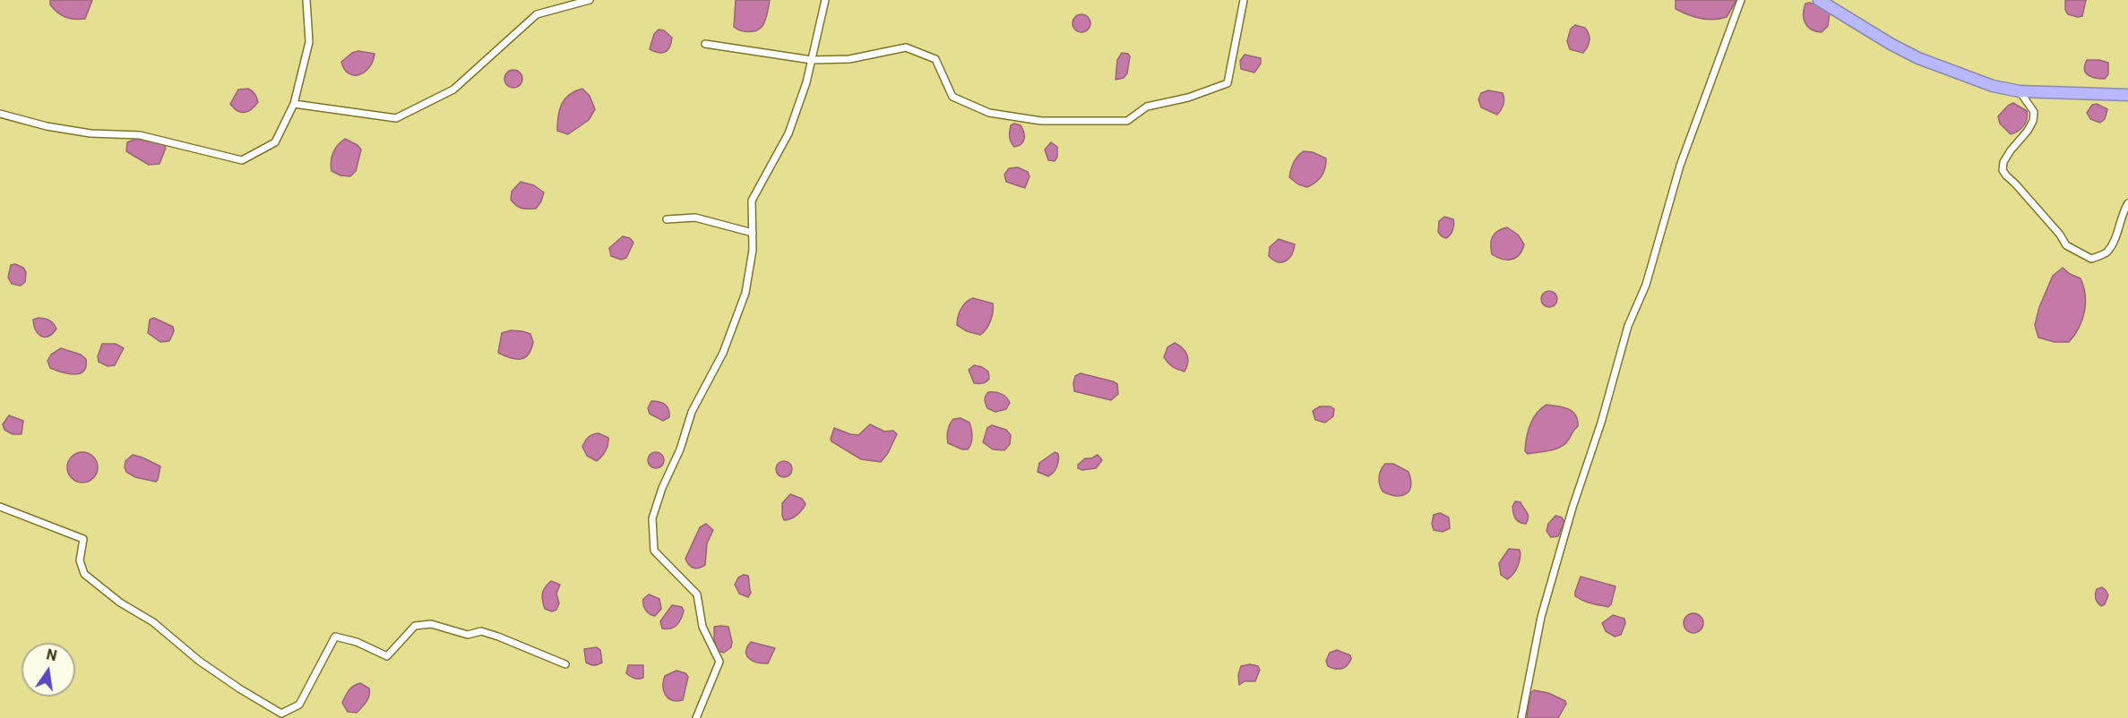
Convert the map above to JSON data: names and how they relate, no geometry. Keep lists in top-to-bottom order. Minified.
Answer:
{"north":"top"}
